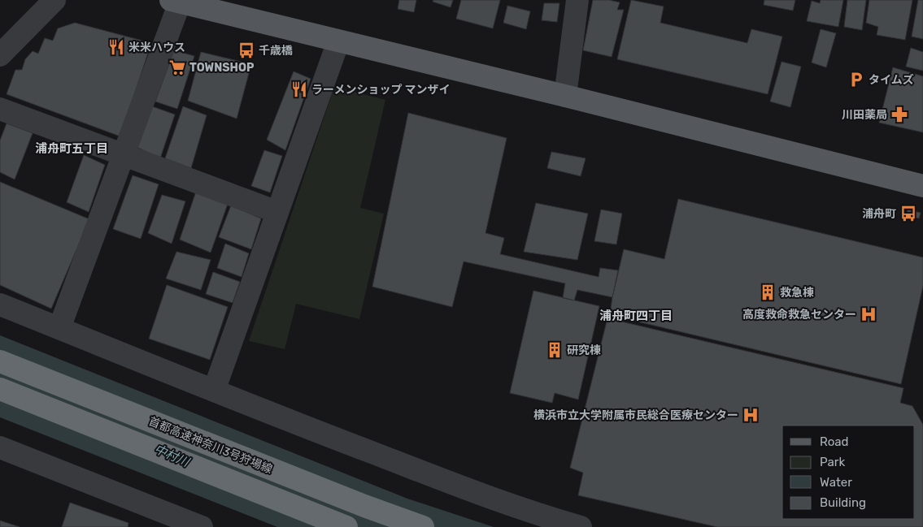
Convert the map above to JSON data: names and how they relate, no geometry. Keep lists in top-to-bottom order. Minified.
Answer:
{"streets":{"highway":["首都高速神奈川3号狩場線"]},"districts":["浦舟町五丁目","浦舟町四丁目"],"water":["中村川"],"places":{"restaurant":["米米ハウス","ラーメンショップ マンザイ"],"bus stop":["千歳橋","浦舟町"],"supermarket":["TOWNSHOP"],"parking":["タイムズ"],"pharmacy":["川田薬局"],"building":["救急棟","研究棟"],"hospital":["高度救命救急センター","横浜市立大学附属市民総合医療センター"]},"legend":["Road","Park","Water","Building"]}
